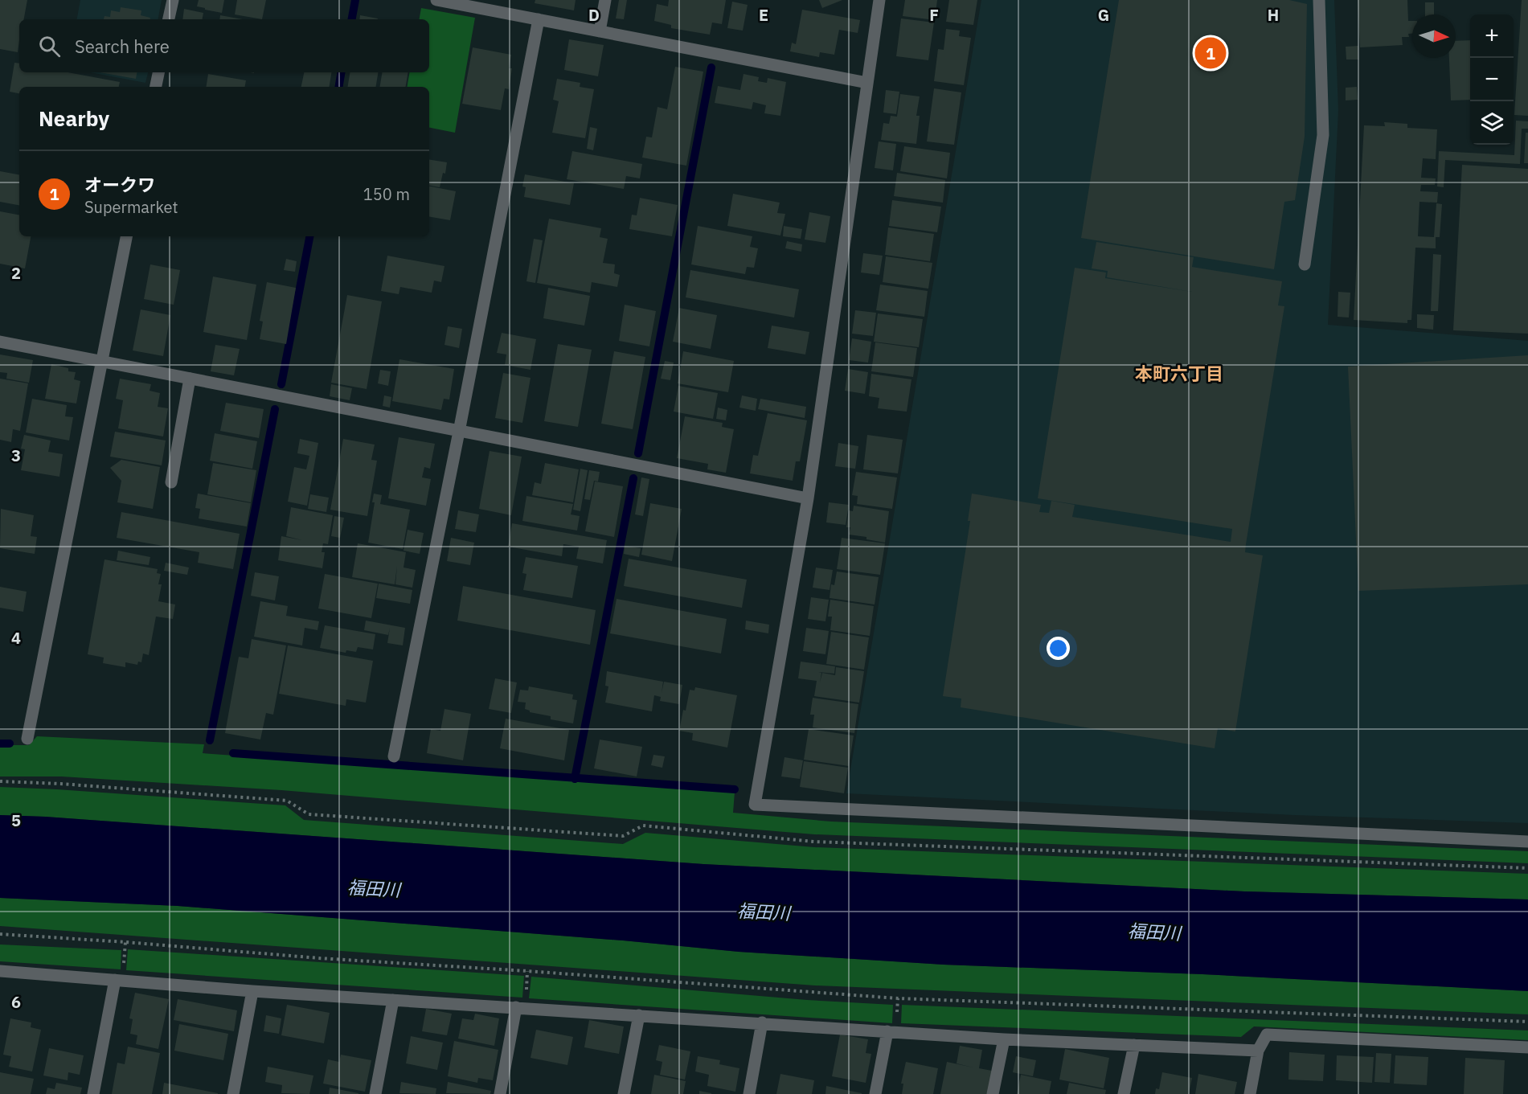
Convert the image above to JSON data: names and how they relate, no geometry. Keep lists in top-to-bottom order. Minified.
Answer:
{"districts":["本町六丁目"],"water":["福田川"],"north":"right","page":{"map_buttons":["+","−"],"search":"Search here","pins":"1","heading":"Nearby","list":[{"mark":"1","name":"オークワ","note":"Supermarket","value":"150 m"}]},"grid":{"columns":["D","E","F","G","H"],"rows":["2","3","4","5","6"]}}
